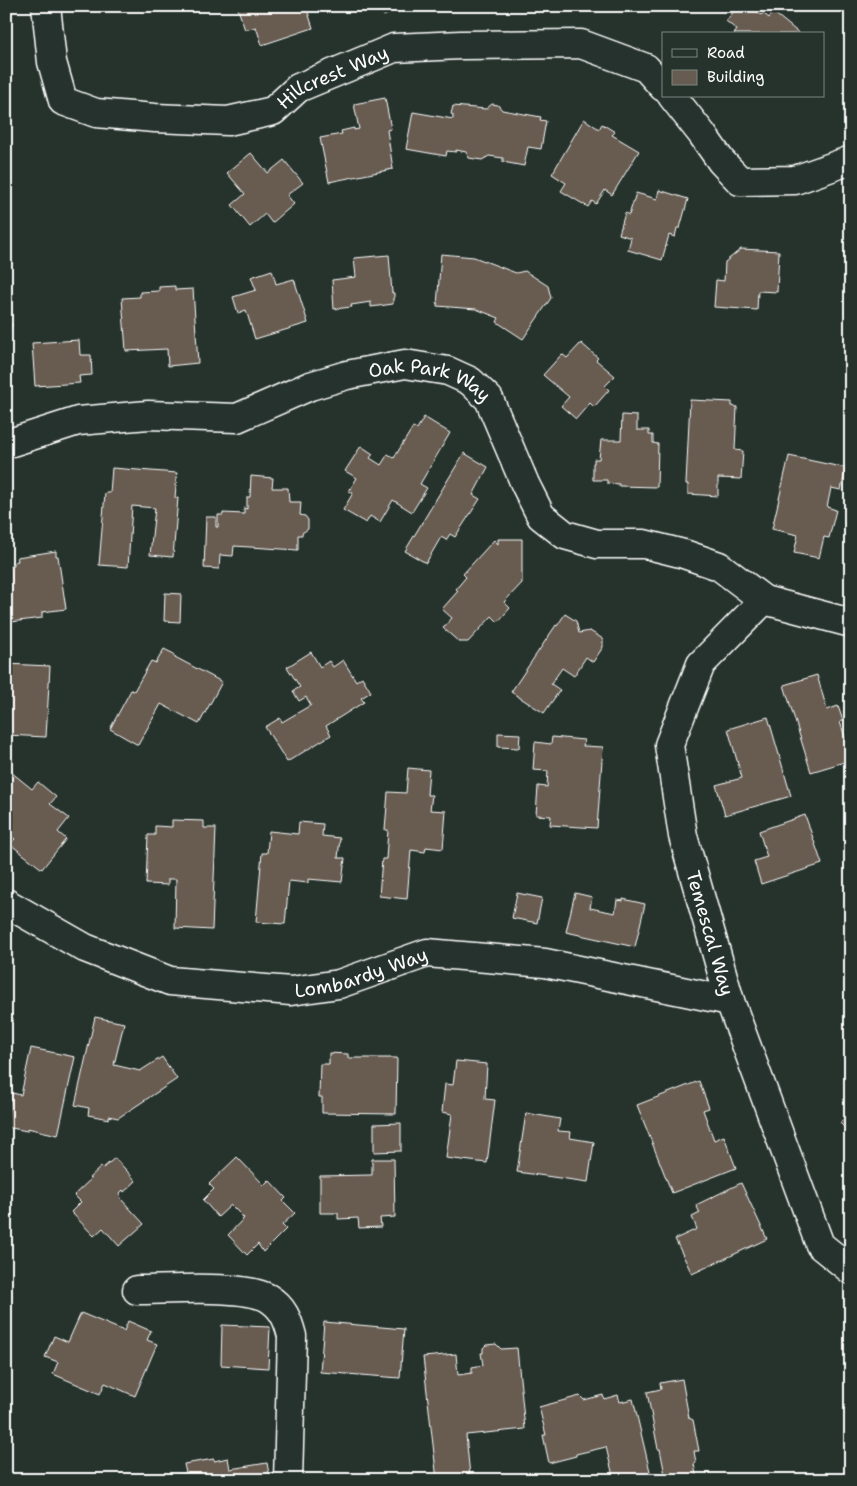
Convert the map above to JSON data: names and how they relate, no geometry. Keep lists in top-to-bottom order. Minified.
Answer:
{"streets":{"street":["Hillcrest Way","Oak Park Way","Temescal Way","Lombardy Way"]},"crossings":[["Oak Park Way","Temescal Way"],["Temescal Way","Lombardy Way"]],"legend":["Road","Building"]}
